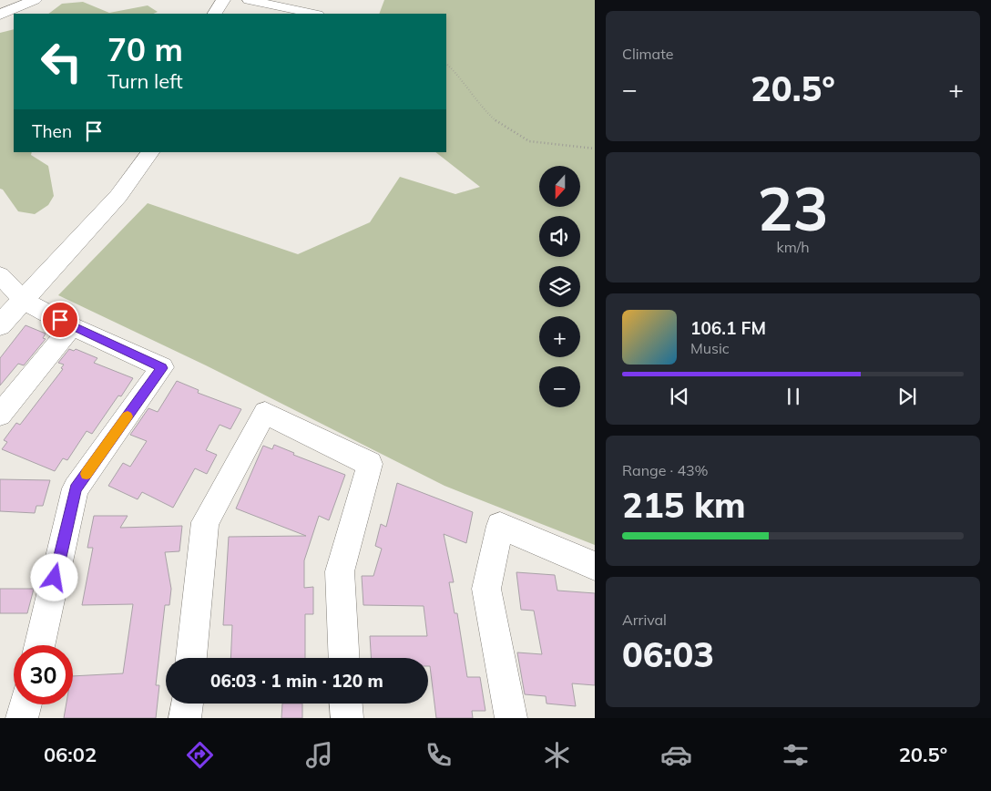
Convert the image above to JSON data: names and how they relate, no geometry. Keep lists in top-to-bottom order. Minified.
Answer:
{"north":"bottom","page":{"tile":["Climate",["23","km/h"],["Range · 43%","215 km"],["Arrival","06:03"]],"turn":["70 m","Turn left"],"heat":["−","20.5°","+"],"then":"Then","map_buttons":["+","−"],"song":["106.1 FM","Music"],"limit":"30","trip":"06:03 · 1 min · 120 m","tabs":["06:02","20.5°"]}}
